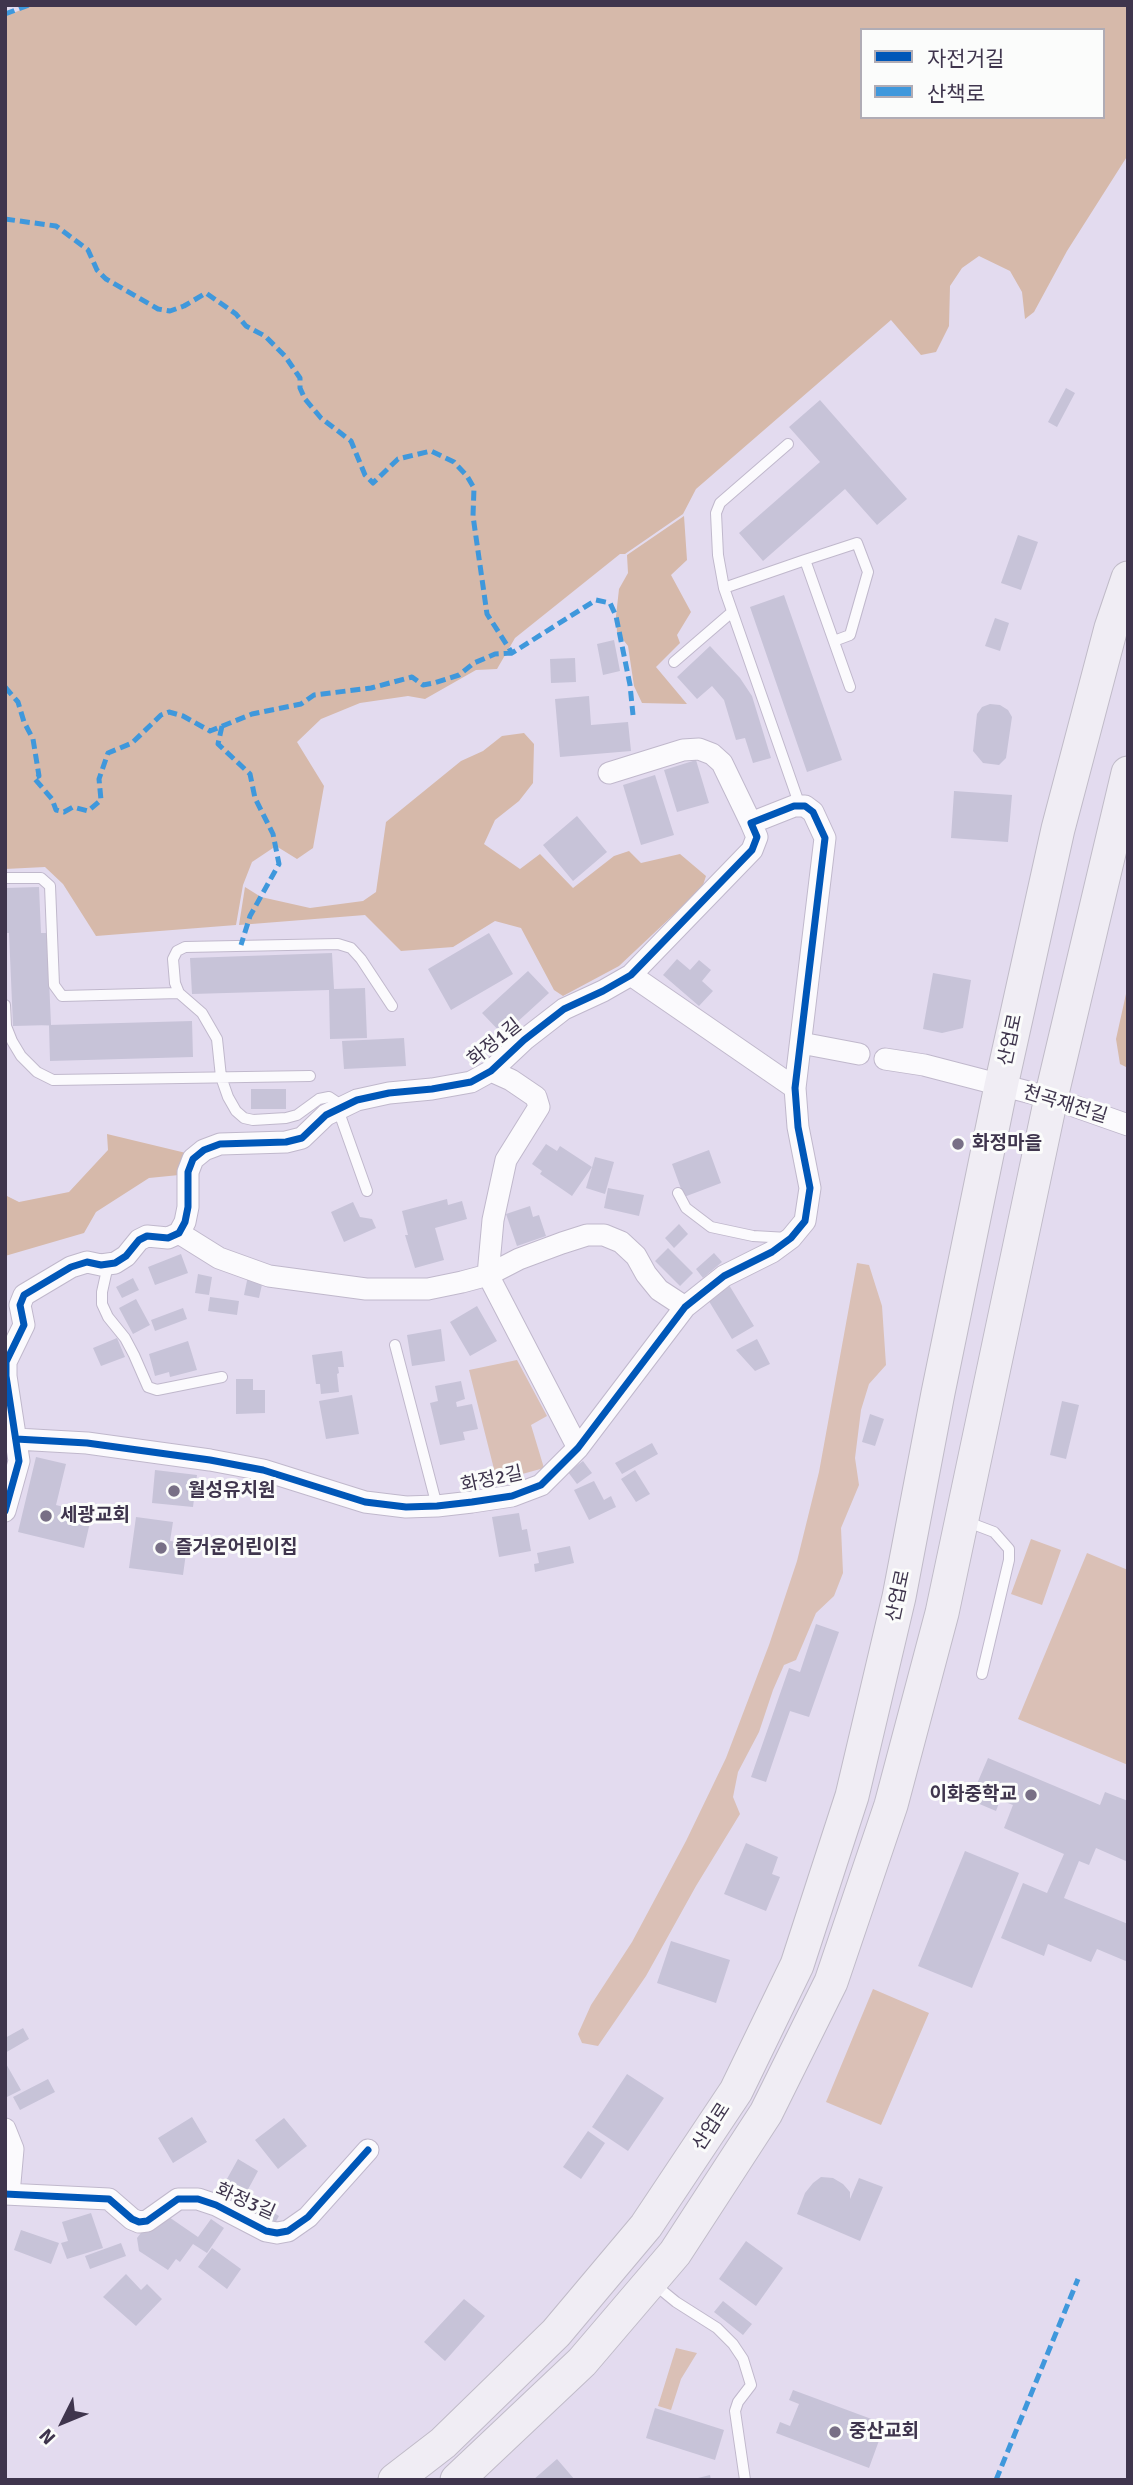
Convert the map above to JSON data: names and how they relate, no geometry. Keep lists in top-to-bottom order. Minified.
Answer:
{"streets":{"main road":["산업로"],"street":["화정1길","천곡재전길","화정2길","화정3길"]},"crossings":[["산업로","천곡재전길"]],"places":["화정마을","월성유치원","세광교회","즐거운어린이집","이화중학교","중산교회"],"legend":["자전거길","산책로"],"north":"bottom left"}
